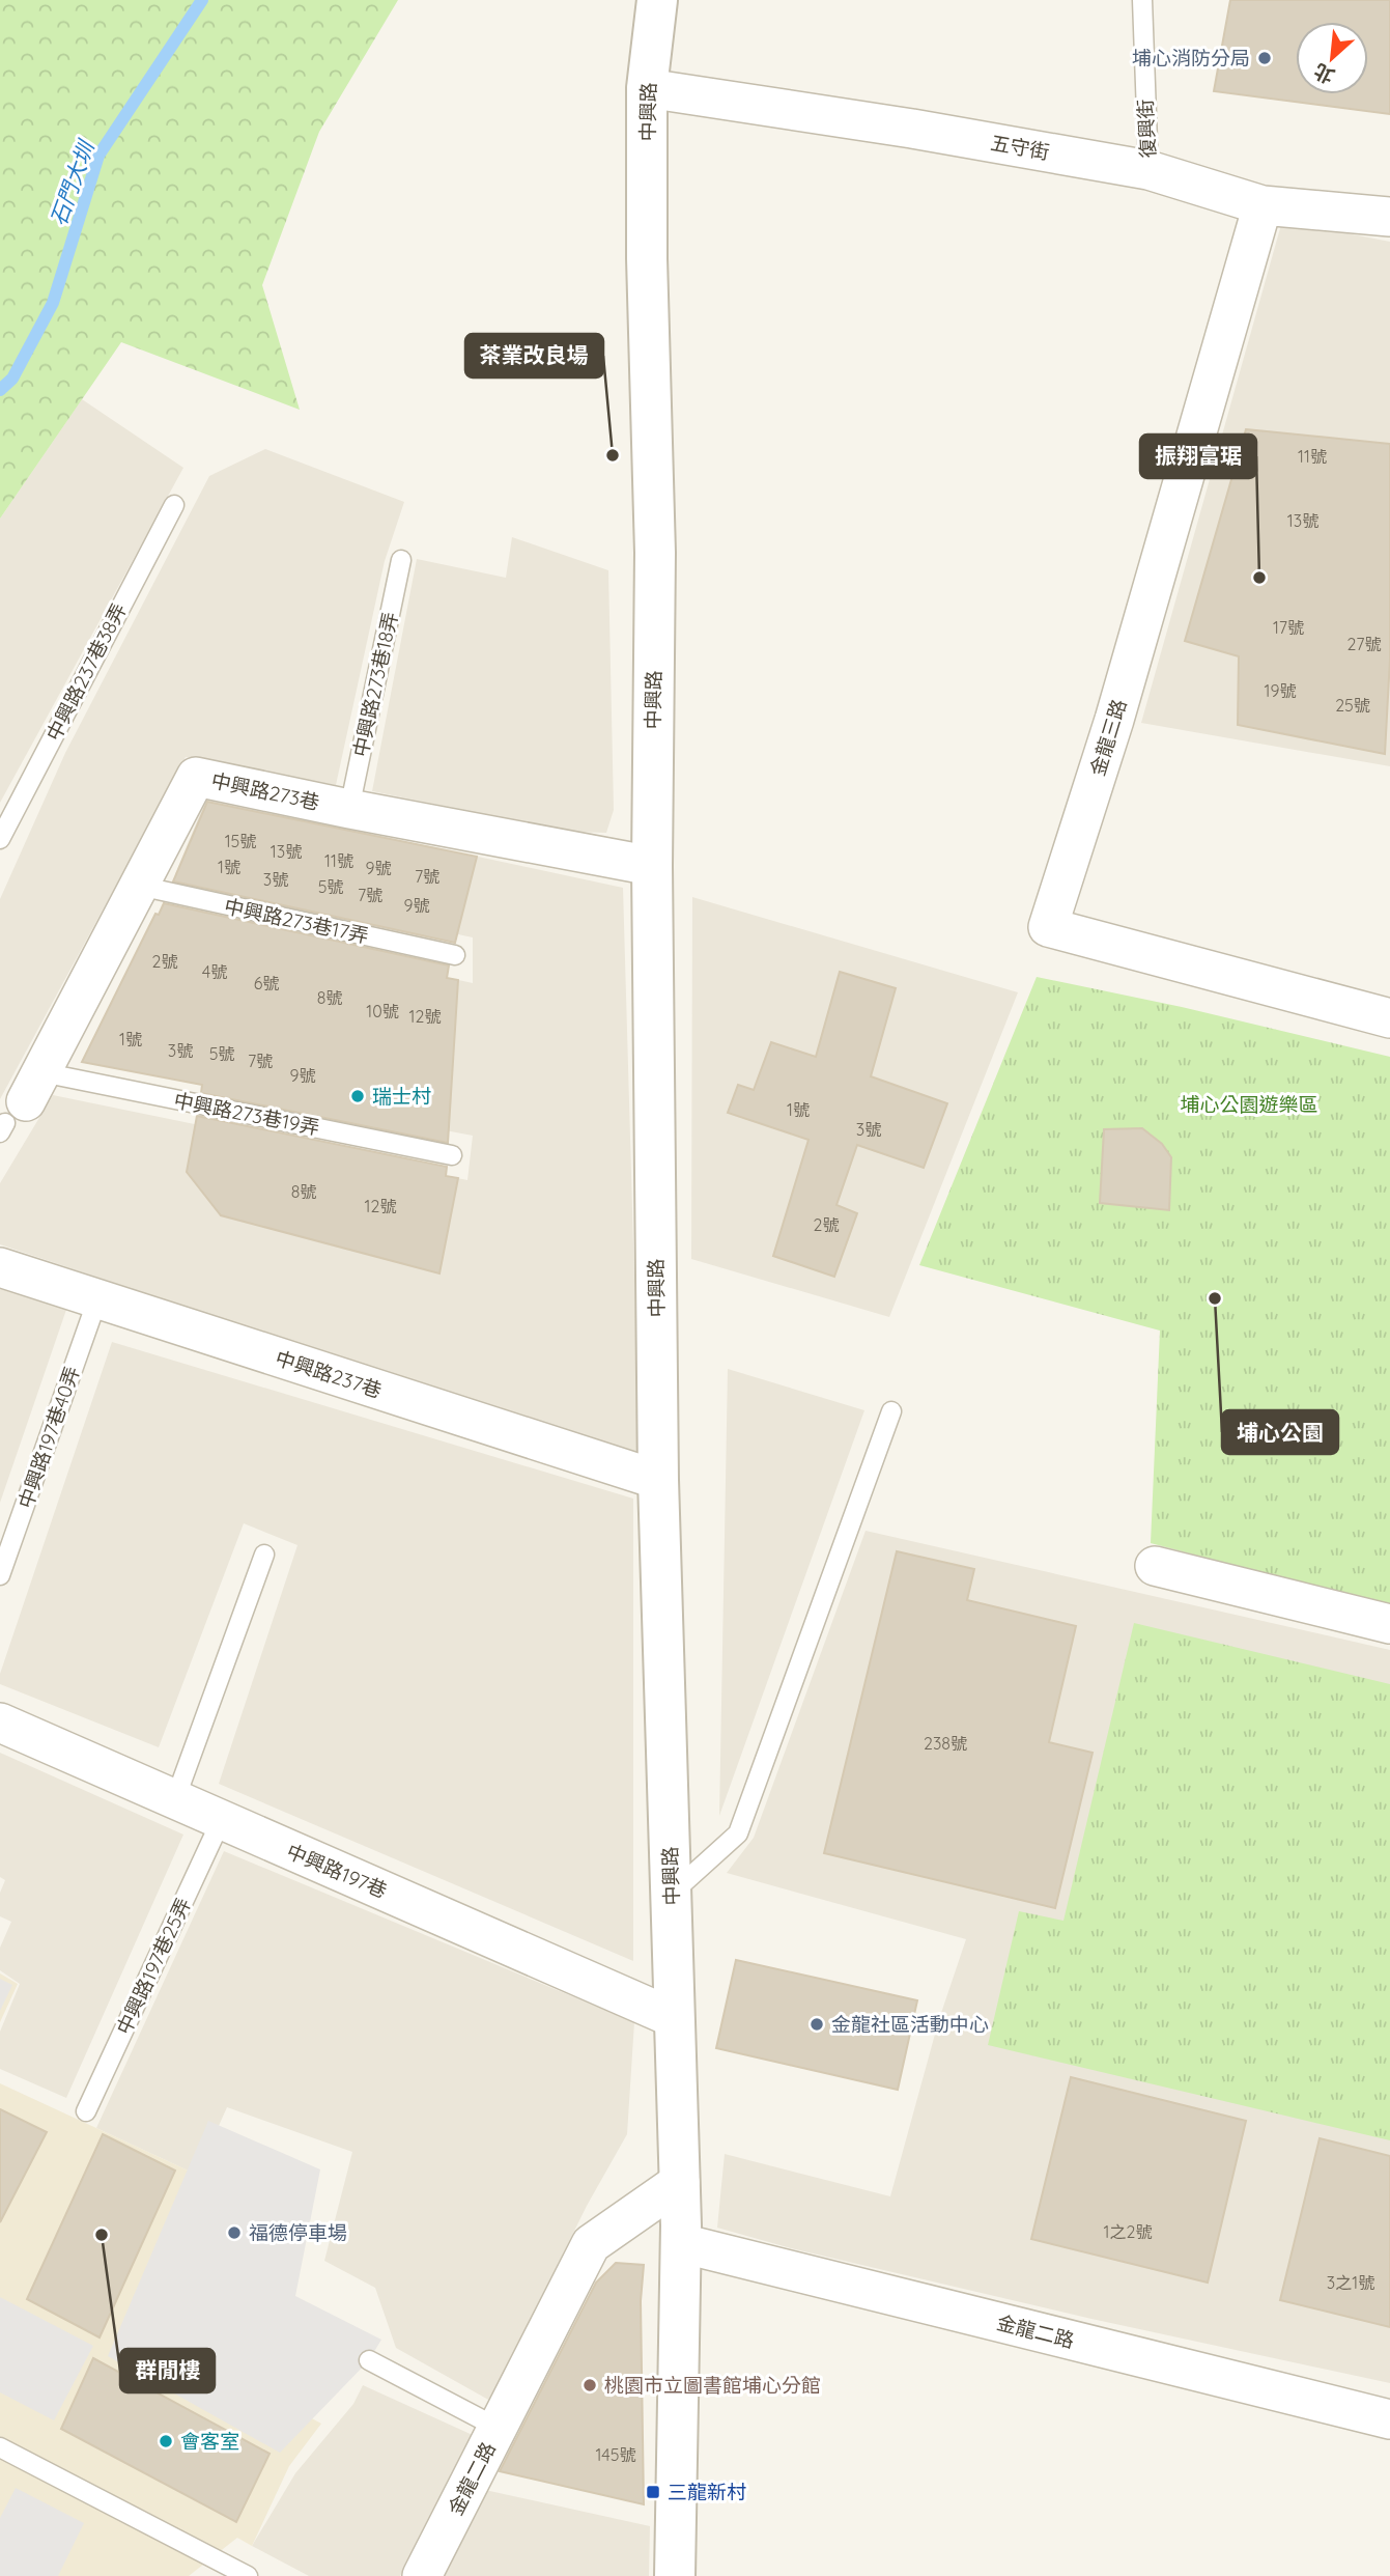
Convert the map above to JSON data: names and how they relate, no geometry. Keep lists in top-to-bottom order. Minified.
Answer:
{"streets":{"street":["中興路","五守街","金龍三路","中興路273巷","中興路237巷","中興路197巷","金龍二路"],"lane":["復興街","中興路237巷38弄","中興路273巷18弄","中興路273巷17弄","中興路273巷19弄","中興路197巷40弄","中興路197巷25弄"]},"crossings":[["中興路","五守街"],["中興路","中興路273巷"],["中興路","中興路237巷"],["中興路","中興路197巷"],["中興路","金龍二路"],["復興街","五守街"],["五守街","金龍三路"],["中興路273巷18弄","中興路273巷"],["中興路273巷","中興路273巷17弄"],["中興路273巷","中興路273巷19弄"],["中興路237巷","中興路197巷40弄"],["中興路197巷","中興路197巷25弄"]],"water":["石門大圳"],"parks":["埔心公園遊樂區"],"places":{"other":["埔心消防分局","茶業改良場","振翔富琚","瑞士村","埔心公園","金龍社區活動中心","福德停車場","群閒樓","桃園市立圖書館埔心分館","會客室"],"transit":["三龍新村"]},"house_numbers":["11號","13號","17號","27號","19號","25號","15號","13號","11號","1號","9號","7號","3號","5號","7號","9號","2號","4號","6號","8號","10號","12號","1號","3號","5號","7號","9號","1號","3號","8號","12號","2號","238號","1之2號","3之1號","145號"],"north":"bottom left"}
